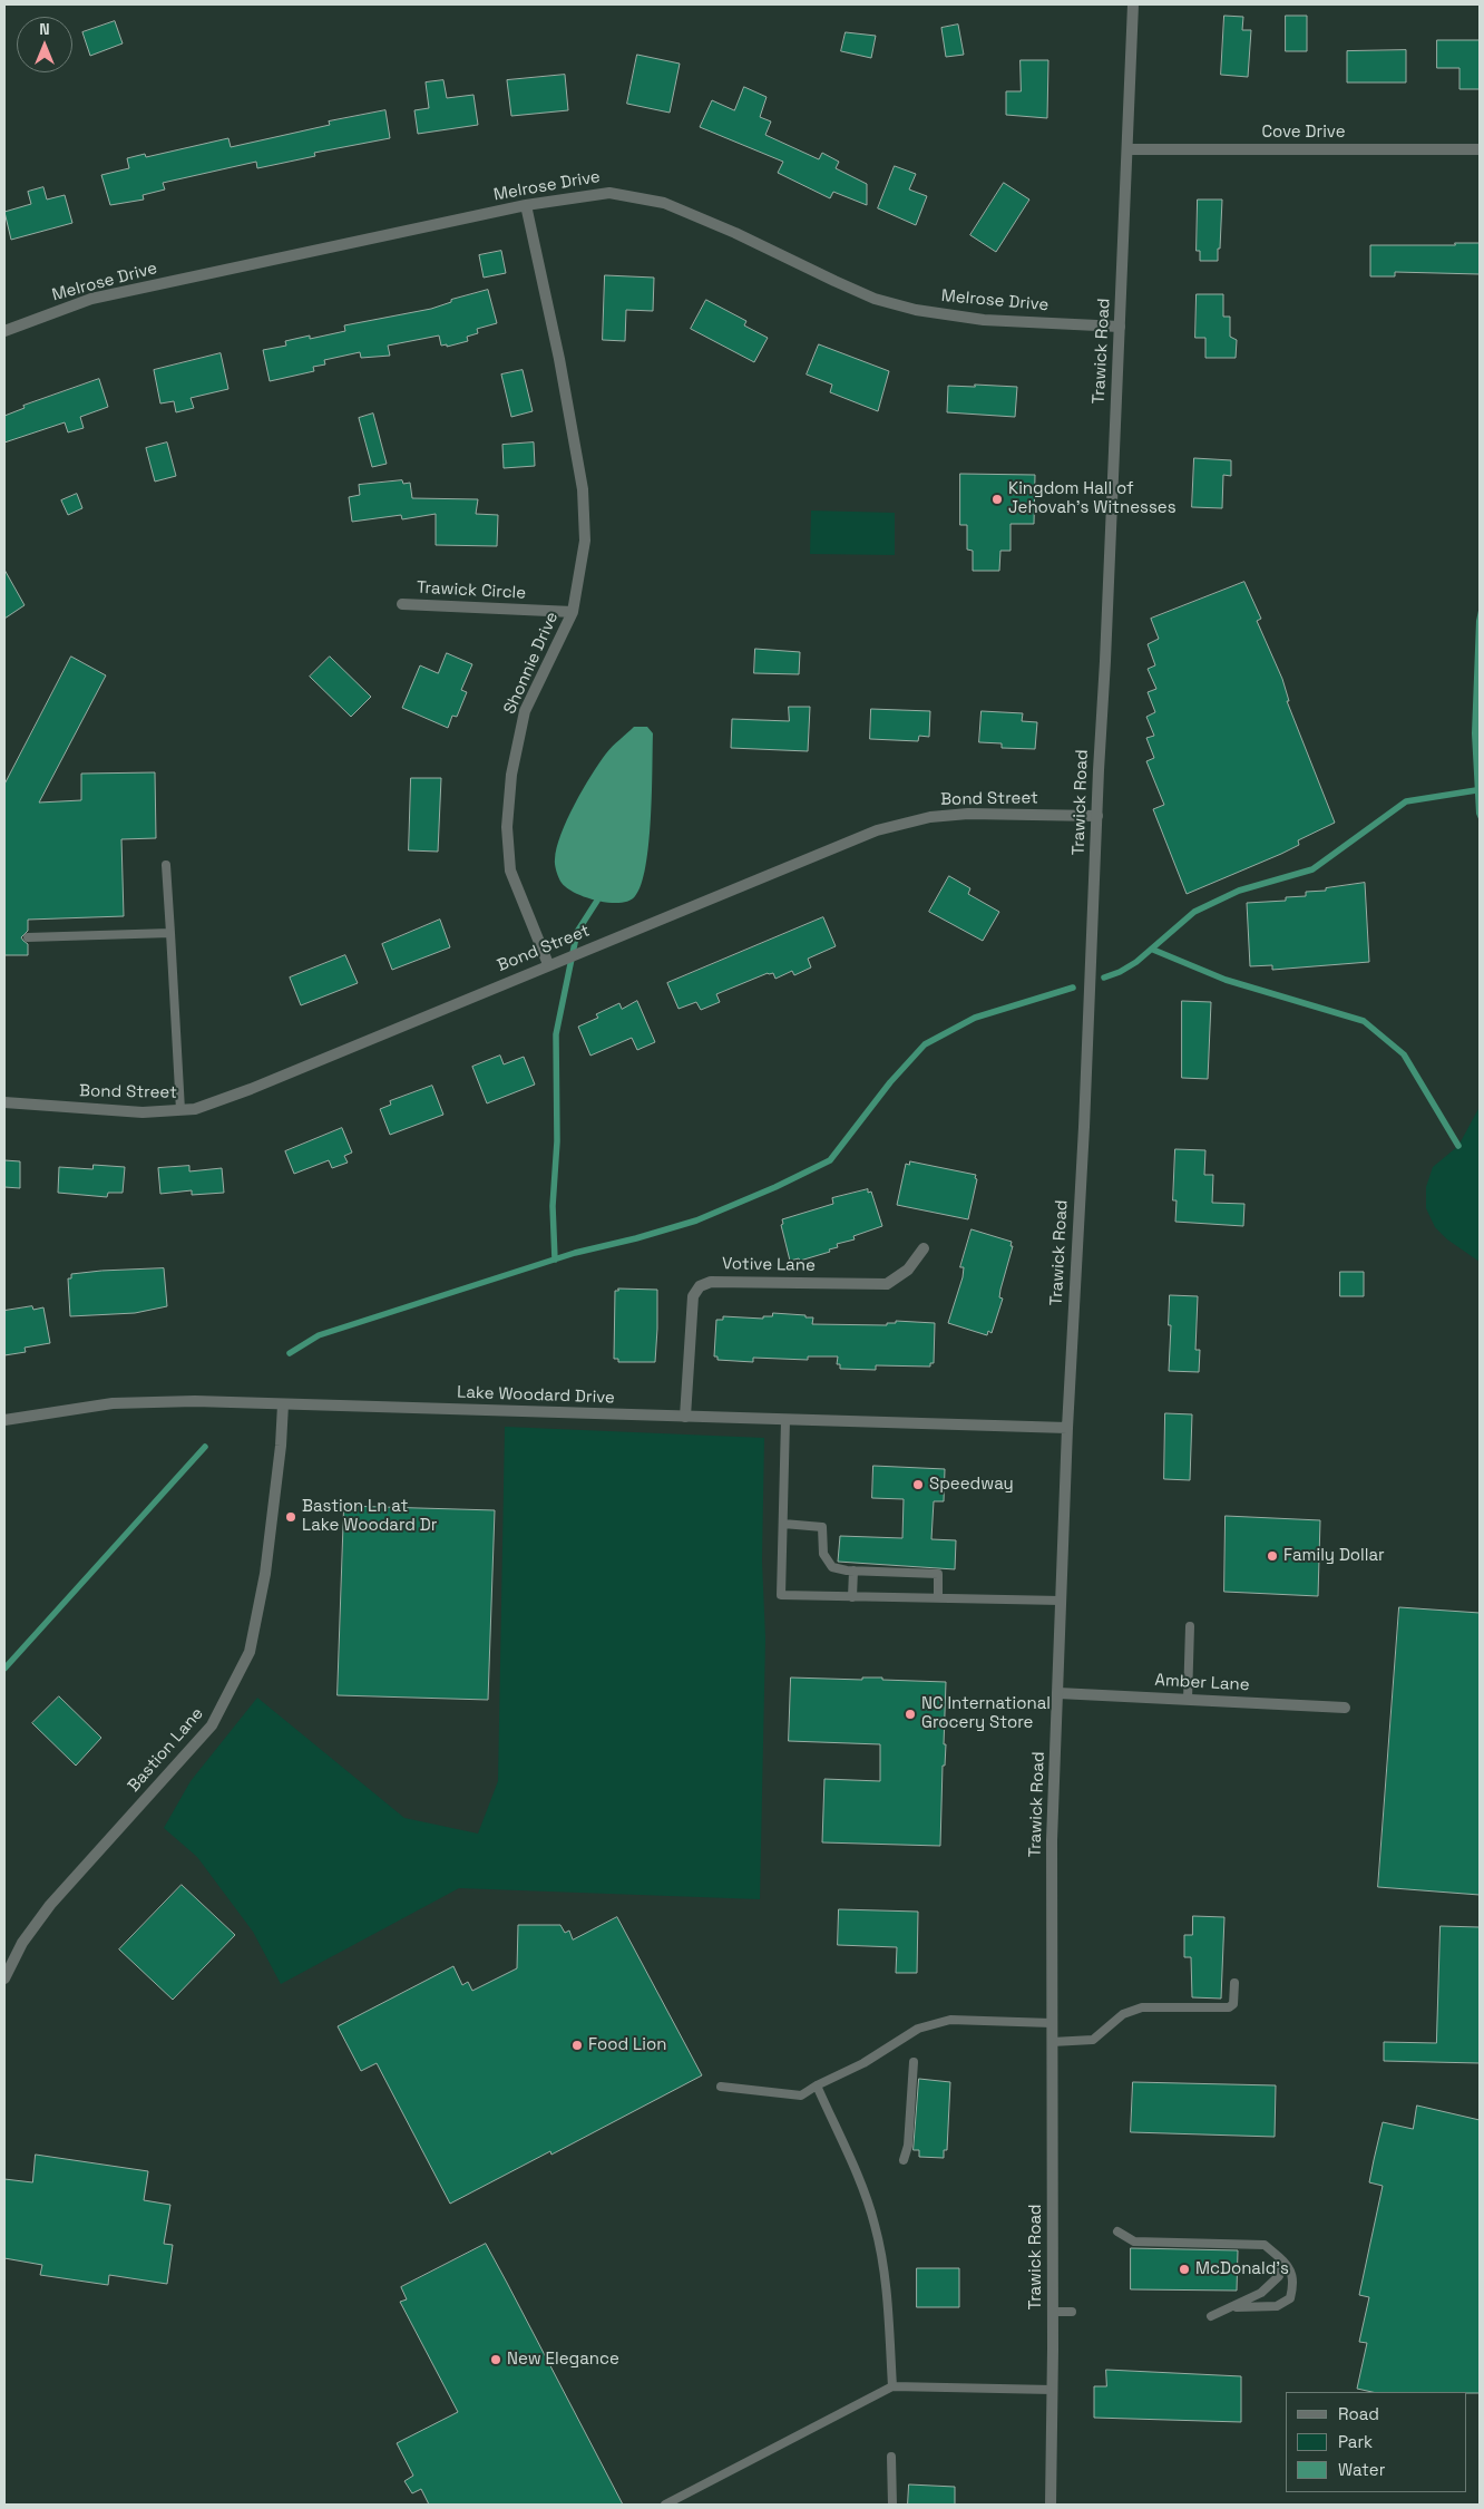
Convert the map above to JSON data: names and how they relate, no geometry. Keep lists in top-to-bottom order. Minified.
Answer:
{"streets":{"street":["Cove Drive","Melrose Drive","Trawick Road","Trawick Circle","Shonnie Drive","Bond Street","Votive Lane","Lake Woodard Drive","Amber Lane","Bastion Lane"]},"crossings":[["Cove Drive","Trawick Road"],["Melrose Drive","Trawick Road"],["Melrose Drive","Shonnie Drive"],["Trawick Road","Bond Street"],["Trawick Road","Lake Woodard Drive"],["Trawick Road","Amber Lane"],["Trawick Circle","Shonnie Drive"],["Shonnie Drive","Bond Street"],["Votive Lane","Lake Woodard Drive"],["Lake Woodard Drive","Bastion Lane"]],"places":["Kingdom Hall of Jehovah’s Witnesses","Speedway","Bastion Ln at Lake Woodard Dr","Family Dollar","NC International Grocery Store","Food Lion","McDonald's","New Elegance"],"legend":["Road","Park","Water"],"north":"top"}
